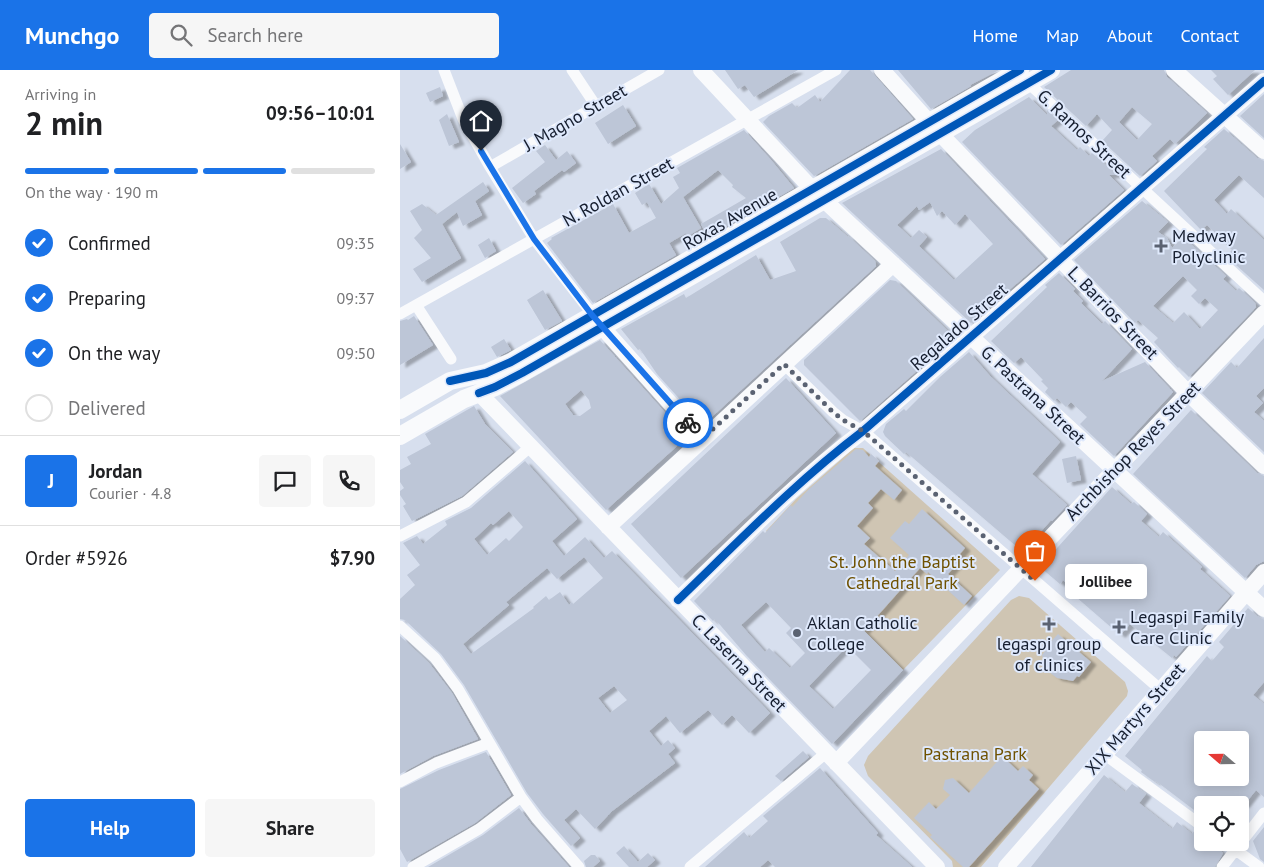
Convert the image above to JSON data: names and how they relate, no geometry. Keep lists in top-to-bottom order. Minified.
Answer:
{"streets":{"main road":["Roxas Avenue"],"street":["J. Magno Street","G. Ramos Street","N. Roldan Street","L. Barrios Street","Regalado Street","G. Pastrana Street","Archbishop Reyes Street","C. Laserna Street","XIX Martyrs Street"]},"crossings":[["G. Ramos Street","Roxas Avenue"],["G. Ramos Street","Regalado Street"],["N. Roldan Street","G. Pastrana Street"],["Roxas Avenue","L. Barrios Street"],["Roxas Avenue","G. Pastrana Street"],["Roxas Avenue","C. Laserna Street"],["L. Barrios Street","Regalado Street"],["L. Barrios Street","Archbishop Reyes Street"],["Regalado Street","G. Pastrana Street"],["Regalado Street","C. Laserna Street"],["G. Pastrana Street","Archbishop Reyes Street"],["G. Pastrana Street","XIX Martyrs Street"],["Archbishop Reyes Street","C. Laserna Street"]],"parks":["St. John the Baptist Cathedral Park","Pastrana Park"],"places":{"health":["Medway Polyclinic","legaspi group of clinics","Legaspi Family Care Clinic"],"other":["Jollibee","Aklan Catholic College"]},"north":"left","page":{"header":"Munchgo","search":"Search here","nav":["Home","Map","About","Contact"],"heading":["2 min","Arriving in","09:56–10:01"],"panel":["Jordan","Courier · 4.8","Order #5926","$7.90"],"bar":"On the way · 190 m","list":[["Confirmed","09:35"],["Preparing","09:37"],["On the way","09:50"],"Delivered"],"round":"J","bubble":"Jollibee","buttons":["Help","Share"]}}
